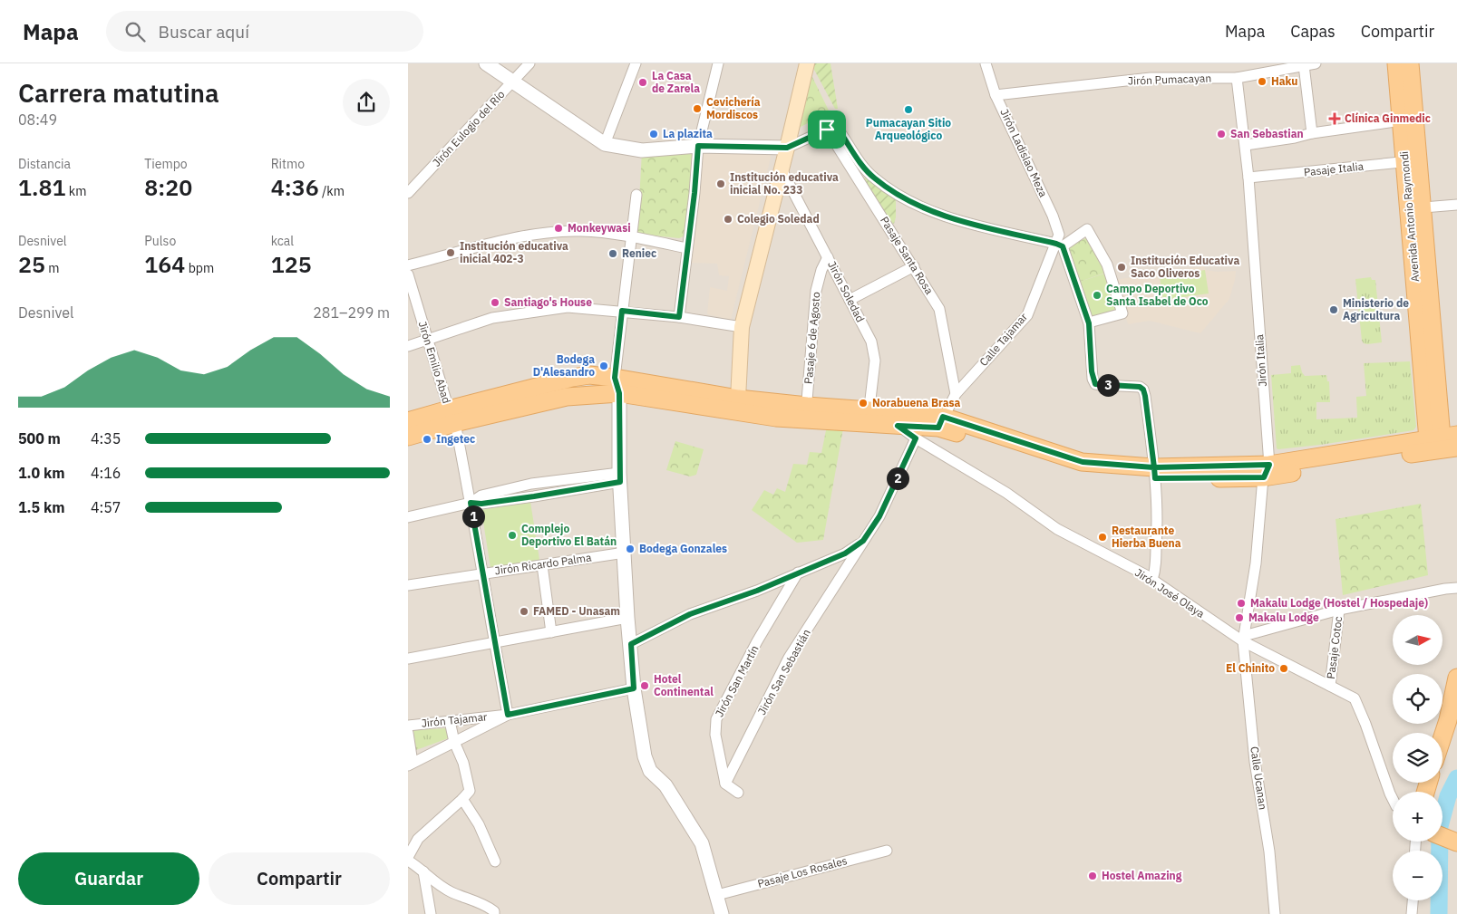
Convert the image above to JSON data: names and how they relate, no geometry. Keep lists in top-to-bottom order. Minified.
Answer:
{"streets":{"main road":["Avenida Antonio Raymondi"],"street":["Jirón Pumacayan","Jirón Eulogio del Río","Jirón Ladislao Meza","Pasaje Italia","Pasaje Santa Rosa","Jirón Soledad","Pasaje 6 de Agosto","Calle Tajamar","Jirón Italia","Jirón Emilio Abad","Jirón Ricardo Palma","Jirón José Olaya","Pasaje Cotoc","Jirón San Sebastián","Jirón San Martín","Jirón Tajamar","Calle Ucanan","Pasaje Los Rosales"]},"crossings":[["Jirón Pumacayan","Jirón Ladislao Meza"],["Jirón Pumacayan","Jirón Italia"],["Jirón Ladislao Meza","Calle Tajamar"],["Jirón Ladislao Meza","Jirón José Olaya"],["Pasaje Italia","Avenida Antonio Raymondi"],["Pasaje Italia","Jirón Italia"],["Pasaje Santa Rosa","Calle Tajamar"],["Jirón Soledad","Pasaje 6 de Agosto"],["Jirón Italia","Jirón José Olaya"],["Jirón Italia","Calle Ucanan"],["Jirón Emilio Abad","Jirón Ricardo Palma"],["Jirón Emilio Abad","Jirón Tajamar"],["Jirón José Olaya","Pasaje Cotoc"],["Jirón José Olaya","Calle Ucanan"],["Jirón San Sebastián","Jirón San Martín"]],"places":{"other":["Haku","La Casa de Zarela","Cevichería Mordiscos","Pumacayan Sitio Arqueológico","La plazita","San Sebastian","Institución educativa inicial No. 233","Colegio Soledad","Monkeywasi","Institución educativa inicial 402-3","Reniec","Institución Educativa Saco Oliveros","Campo Deportivo Santa Isabel de Oco","Santiago's House","Ministerio de Agricultura","Bodega D'Alesandro","Norabuena Brasa","Ingetec","Complejo Deportivo El Batán","Restaurante Hierba Buena","Bodega Gonzales","Makalu Lodge (Hostel / Hospedaje)","FAMED - Unasam","Makalu Lodge","El Chinito","Hotel Continental","Hostel Amazing"],"health":["Clínica Ginmedic"]},"north":"right","page":{"header":"Mapa","search":"Buscar aquí","nav":["Mapa","Capas","Compartir"],"heading":["Carrera matutina","08:49"],"stats":[["Distancia","1.81 km"],["Tiempo","8:20"],["Ritmo","4:36 /km"],["Desnivel","25 m"],["Pulso","164 bpm"],["kcal","125"]],"chart":["Desnivel","281–299 m"],"pins":["3","2","1"],"list":[{"name":"500 m","note":"4:35"},{"name":"1.0 km","note":"4:16"},{"name":"1.5 km","note":"4:57"}],"map_buttons":["+","−"],"buttons":["Guardar","Compartir"]}}
